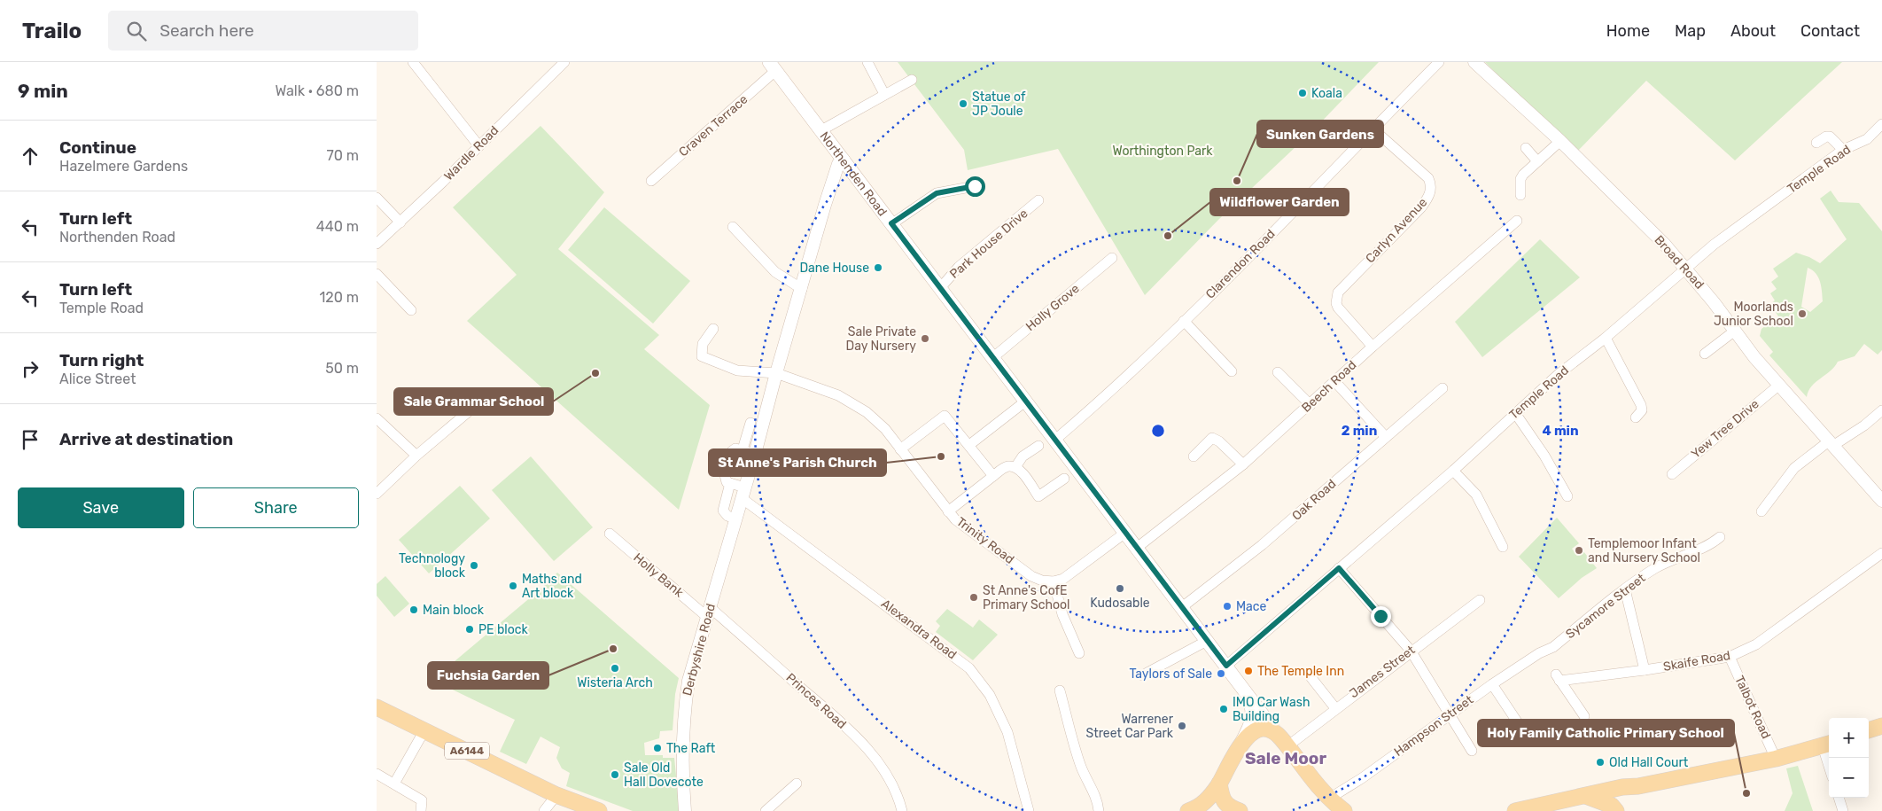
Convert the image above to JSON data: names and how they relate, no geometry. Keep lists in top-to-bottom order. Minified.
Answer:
{"streets":{"main road":["Northenden Road","A6144"],"street":["Craven Terrace","Wardle Road","Temple Road","Carlyn Avenue","Park House Drive","Broad Road","Clarendon Road","Holly Grove","Beech Road","Yew Tree Drive","Oak Road","Trinity Road","Holly Bank","Sycamore Street","Alexandra Road","Derbyshire Road","Skaife Road","James Street","Princes Road","Talbot Road","Hampson Street"]},"crossings":[["Craven Terrace","Northenden Road"],["Temple Road","Northenden Road"],["Temple Road","Broad Road"],["Northenden Road","Park House Drive"],["Northenden Road","Clarendon Road"],["Northenden Road","Holly Grove"],["Northenden Road","Beech Road"],["Northenden Road","Oak Road"],["Northenden Road","Derbyshire Road"],["Northenden Road","James Street"],["Northenden Road","Hampson Street"],["Carlyn Avenue","Clarendon Road"],["Carlyn Avenue","Beech Road"],["Broad Road","Yew Tree Drive"],["Trinity Road","Derbyshire Road"],["Holly Bank","Derbyshire Road"],["Holly Bank","Princes Road"],["Sycamore Street","Hampson Street"],["Alexandra Road","Derbyshire Road"],["Derbyshire Road","Princes Road"],["Skaife Road","Talbot Road"]],"districts":["Sale Moor"],"parks":["Worthington Park"],"places":["Koala","Statue of JP Joule","Sunken Gardens","Wildflower Garden","Dane House","Moorlands Junior School","Sale Private Day Nursery","Sale Grammar School","St Anne's Parish Church","Templemoor Infant and Nursery School","Technology block","Maths and Art block","Kudosable","St Anne's CofE Primary School","Mace","Main block","PE block","Fuchsia Garden","Wisteria Arch","The Temple Inn","Taylors of Sale","IMO Car Wash Building","Warrener Street Car Park","The Raft","Old Hall Court","Sale Old Hall Dovecote","Holy Family Catholic Primary School"],"page":{"header":"Trailo","search":"Search here","nav":["Home","Map","About","Contact"],"heading":["9 min","Walk · 680 m"],"list":[["Continue","Hazelmere Gardens","70 m"],["Turn left","Northenden Road","440 m"],["Turn left","Temple Road","120 m"],["Turn right","Alice Street","50 m"],"Arrive at destination"],"buttons":["Save","Share"],"map_buttons":["+","−"]},"rings":["2 min","4 min"]}
